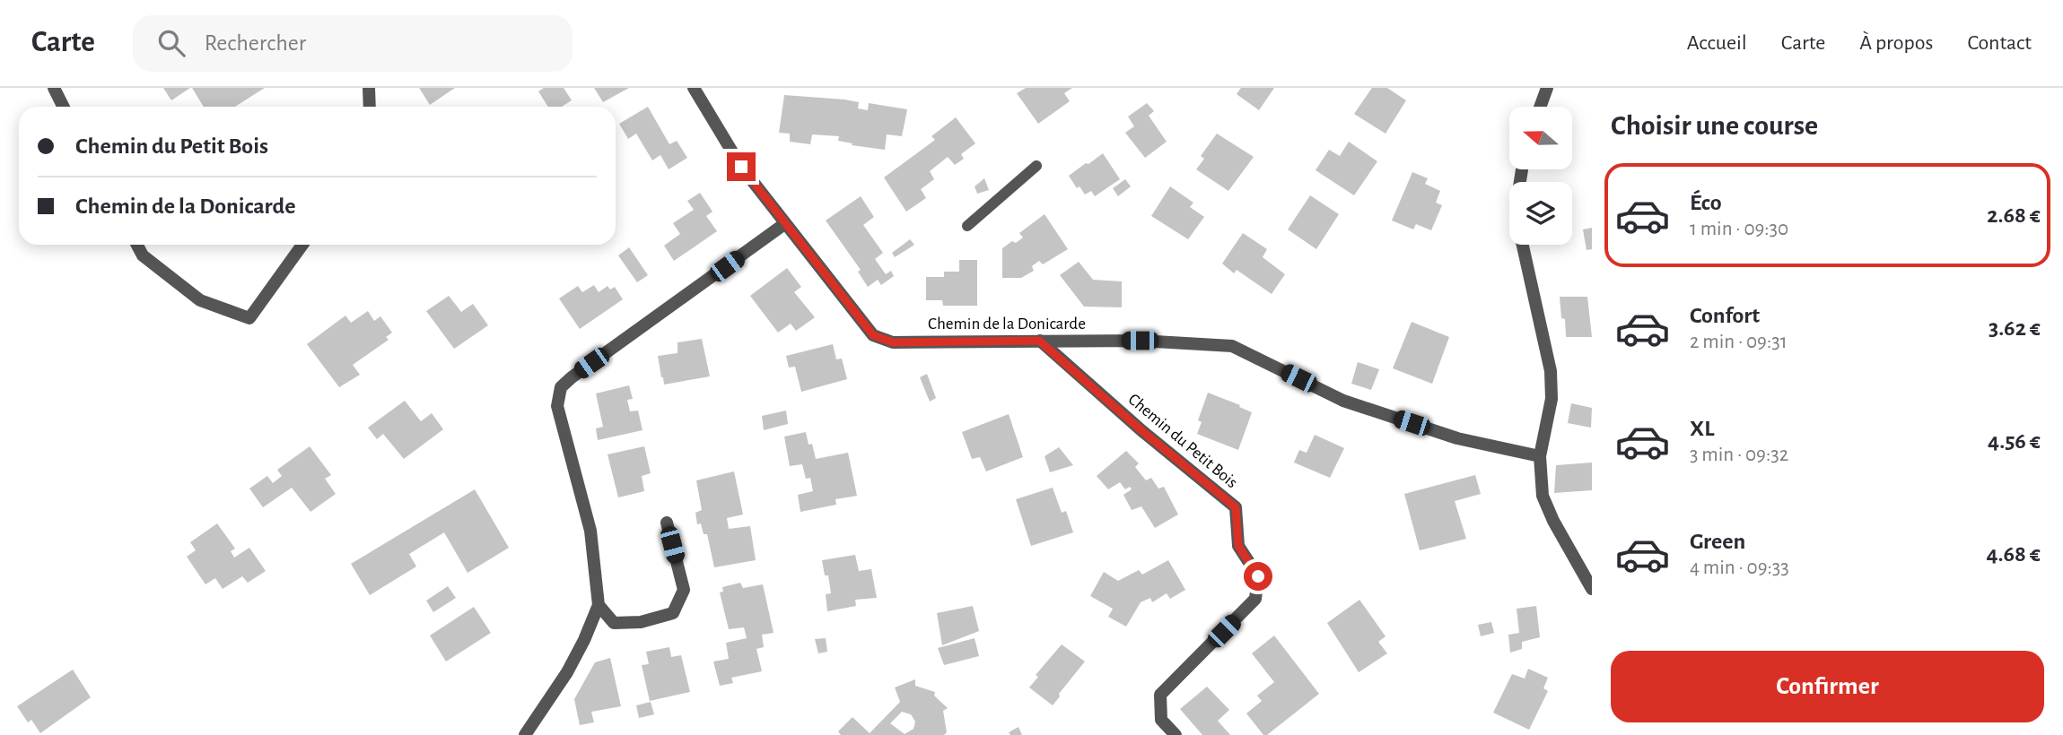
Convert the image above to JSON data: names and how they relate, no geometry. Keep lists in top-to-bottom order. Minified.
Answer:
{"streets":{"street":["Chemin de la Donicarde","Chemin du Petit Bois"]},"crossings":[["Chemin de la Donicarde","Chemin du Petit Bois"]],"north":"left","page":{"header":"Carte","search":"Rechercher","nav":["Accueil","Carte","À propos","Contact"],"heading":"Choisir une course","banner":["Chemin du Petit Bois","Chemin de la Donicarde"],"list":[{"name":"Éco","note":"1 min · 09:30","value":"2.68 €"},{"name":"Confort","note":"2 min · 09:31","value":"3.62 €"},{"name":"XL","note":"3 min · 09:32","value":"4.56 €"},{"name":"Green","note":"4 min · 09:33","value":"4.68 €"}],"buttons":"Confirmer"}}
